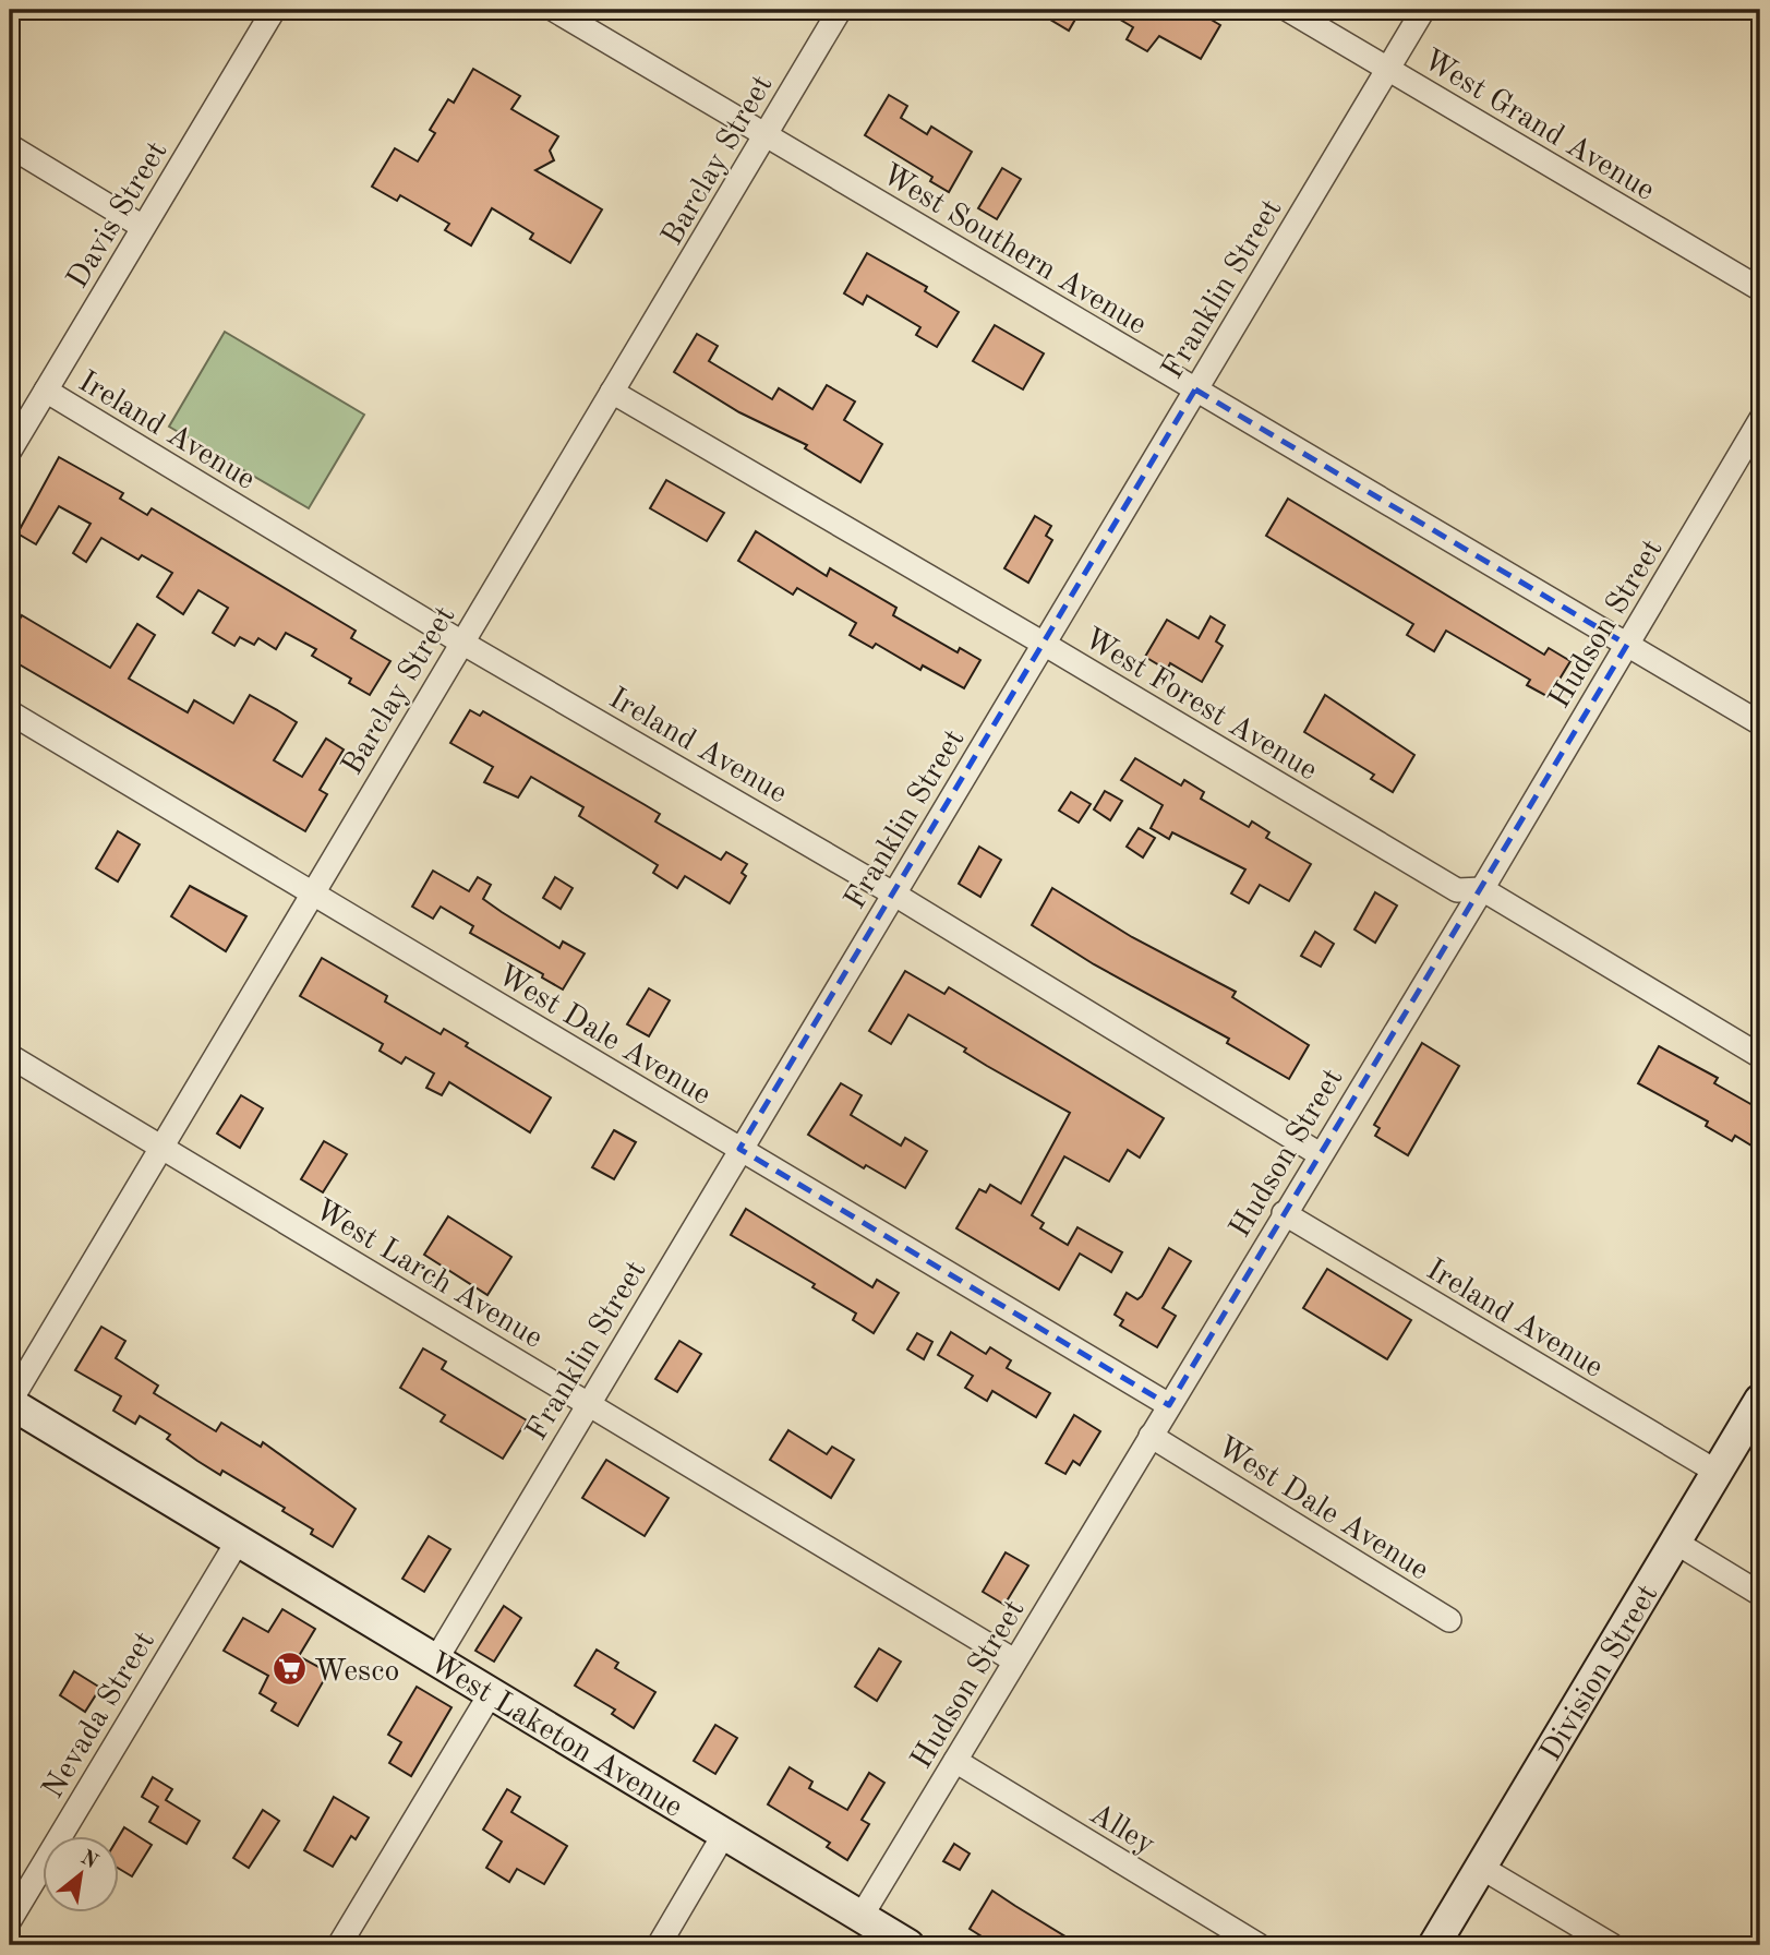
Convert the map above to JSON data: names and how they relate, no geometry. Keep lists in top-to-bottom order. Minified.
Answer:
{"streets":{"main road":["Division Street","West Laketon Avenue"],"street":["West Grand Avenue","Barclay Street","Davis Street","West Southern Avenue","Franklin Street","Ireland Avenue","Hudson Street","West Forest Avenue","West Dale Avenue","West Larch Avenue","Nevada Street","Alley"]},"crossings":[["West Grand Avenue","Franklin Street"],["Barclay Street","West Southern Avenue"],["Barclay Street","Ireland Avenue"],["Barclay Street","West Forest Avenue"],["Barclay Street","West Dale Avenue"],["Barclay Street","West Larch Avenue"],["Barclay Street","West Laketon Avenue"],["Davis Street","Ireland Avenue"],["West Southern Avenue","Franklin Street"],["West Southern Avenue","Hudson Street"],["Franklin Street","Ireland Avenue"],["Franklin Street","West Forest Avenue"],["Franklin Street","West Dale Avenue"],["Franklin Street","West Larch Avenue"],["Franklin Street","West Laketon Avenue"],["Ireland Avenue","Hudson Street"],["Ireland Avenue","Division Street"],["Hudson Street","West Forest Avenue"],["Hudson Street","West Dale Avenue"],["Hudson Street","West Larch Avenue"],["Hudson Street","West Laketon Avenue"],["Hudson Street","Alley"],["Nevada Street","West Laketon Avenue"]],"places":{"supermarket":["Wesco"]},"north":"top right"}
